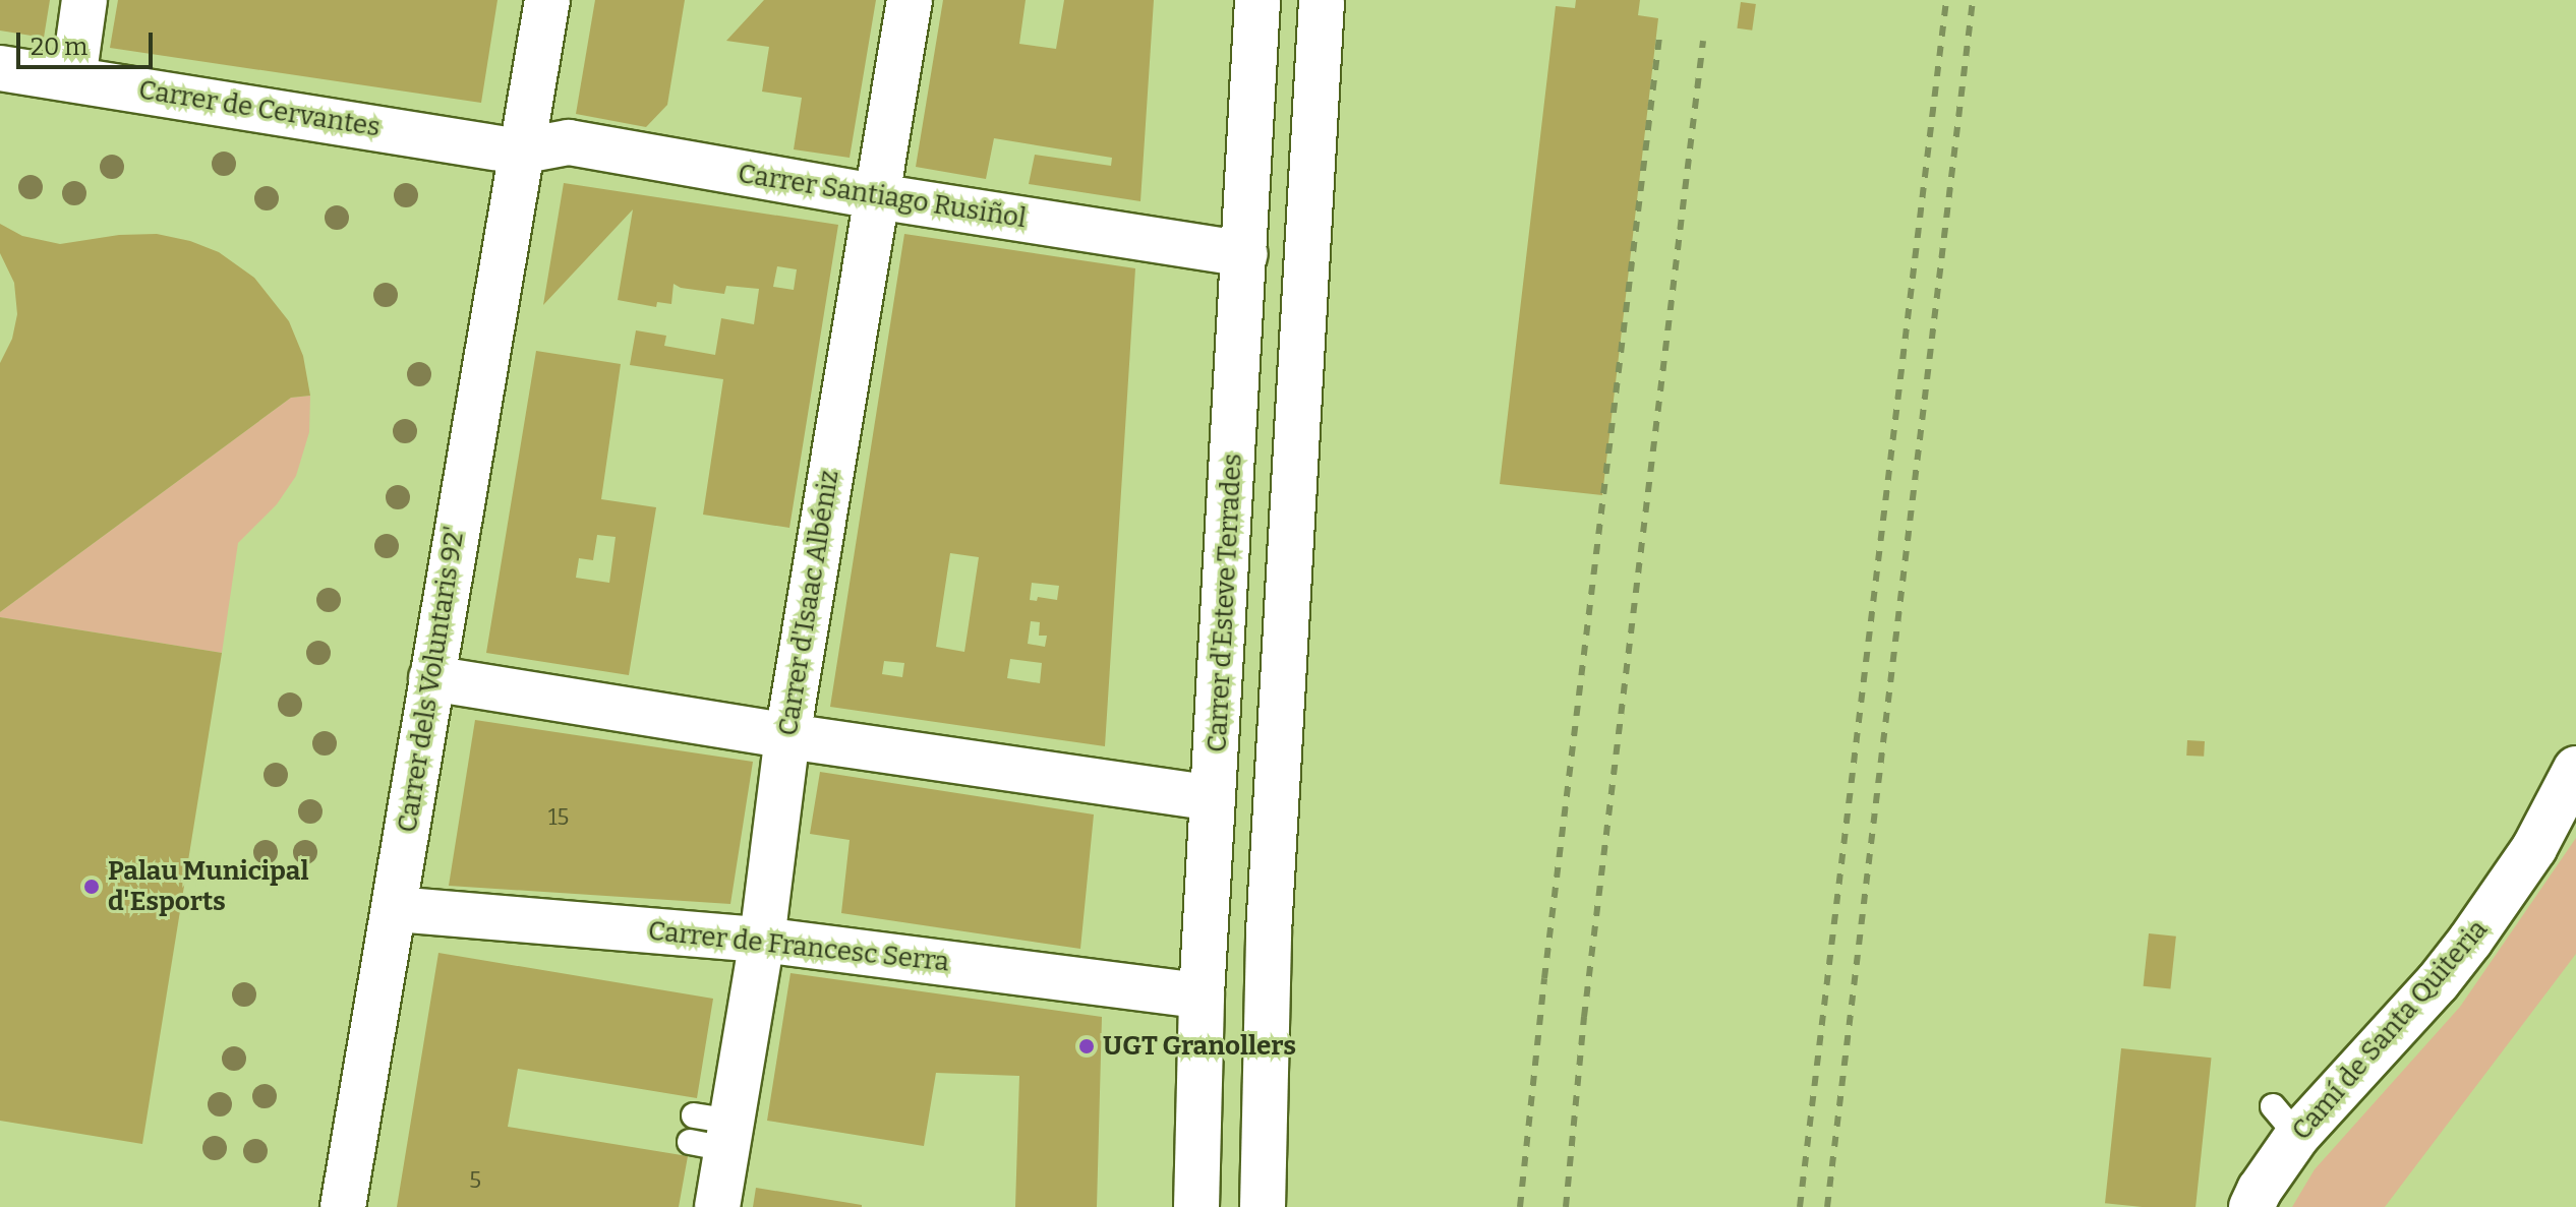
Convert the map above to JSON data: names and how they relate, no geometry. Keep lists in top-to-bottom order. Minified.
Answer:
{"streets":{"street":["Carrer de Cervantes","Carrer Santiago Rusiñol","Carrer d'Isaac Albéniz","Carrer d'Esteve Terrades","Carrer dels Voluntaris 92'","Carrer de Francesc Serra","Camí de Santa Quiteria"]},"crossings":[["Carrer de Cervantes","Carrer Santiago Rusiñol"],["Carrer de Cervantes","Carrer dels Voluntaris 92'"],["Carrer Santiago Rusiñol","Carrer d'Isaac Albéniz"],["Carrer Santiago Rusiñol","Carrer d'Esteve Terrades"],["Carrer Santiago Rusiñol","Carrer dels Voluntaris 92'"],["Carrer d'Isaac Albéniz","Carrer de Francesc Serra"],["Carrer d'Esteve Terrades","Carrer de Francesc Serra"],["Carrer dels Voluntaris 92'","Carrer de Francesc Serra"]],"places":["Palau Municipal d'Esports","UGT Granollers"],"house_numbers":["15","5"],"scale_bar":"20 m"}
